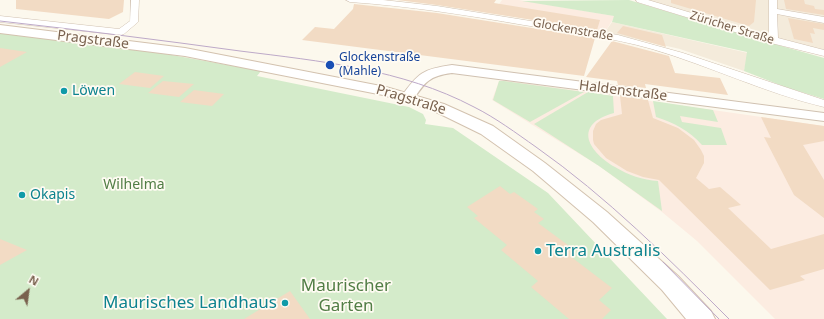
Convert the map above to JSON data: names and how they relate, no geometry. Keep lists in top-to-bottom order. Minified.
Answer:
{"streets":{"main road":["Pragstraße"],"street":["Züricher Straße","Glockenstraße","Haldenstraße"]},"crossings":[["Glockenstraße","Haldenstraße"],["Pragstraße","Haldenstraße"]],"parks":["Wilhelma","Maurischer Garten"],"places":["Glockenstraße (Mahle)","Löwen","Okapis","Terra Australis","Maurisches Landhaus"],"north":"top right"}
